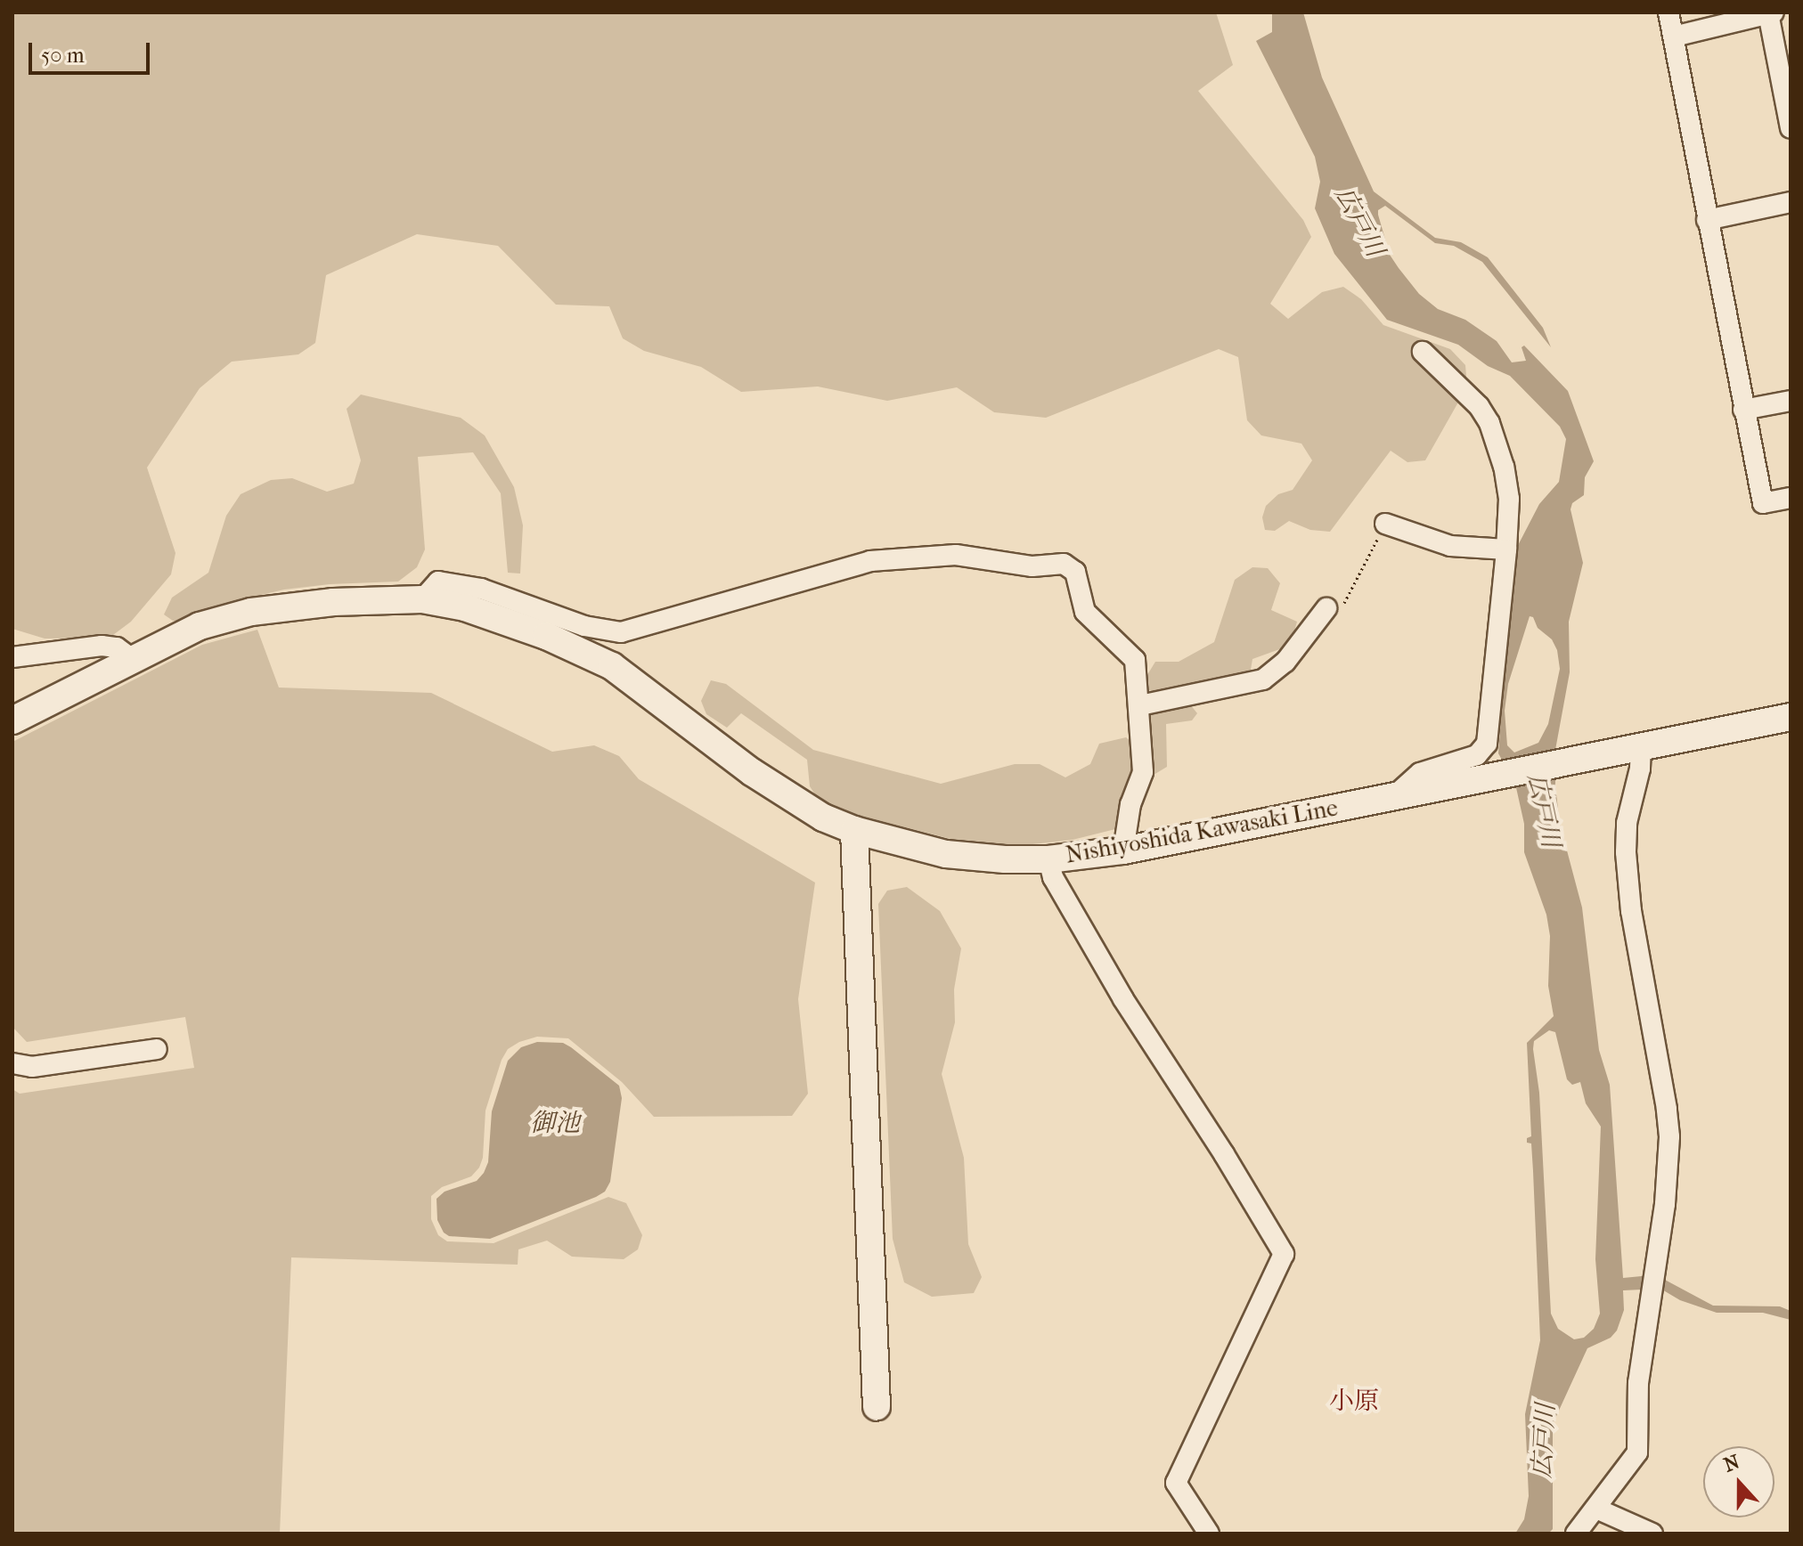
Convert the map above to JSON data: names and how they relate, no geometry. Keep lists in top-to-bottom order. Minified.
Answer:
{"streets":{"main road":["Nishiyoshida Kawasaki Line"]},"districts":["小原"],"water":["広戸川","御池"],"scale_bar":"50 m","north":"top"}
